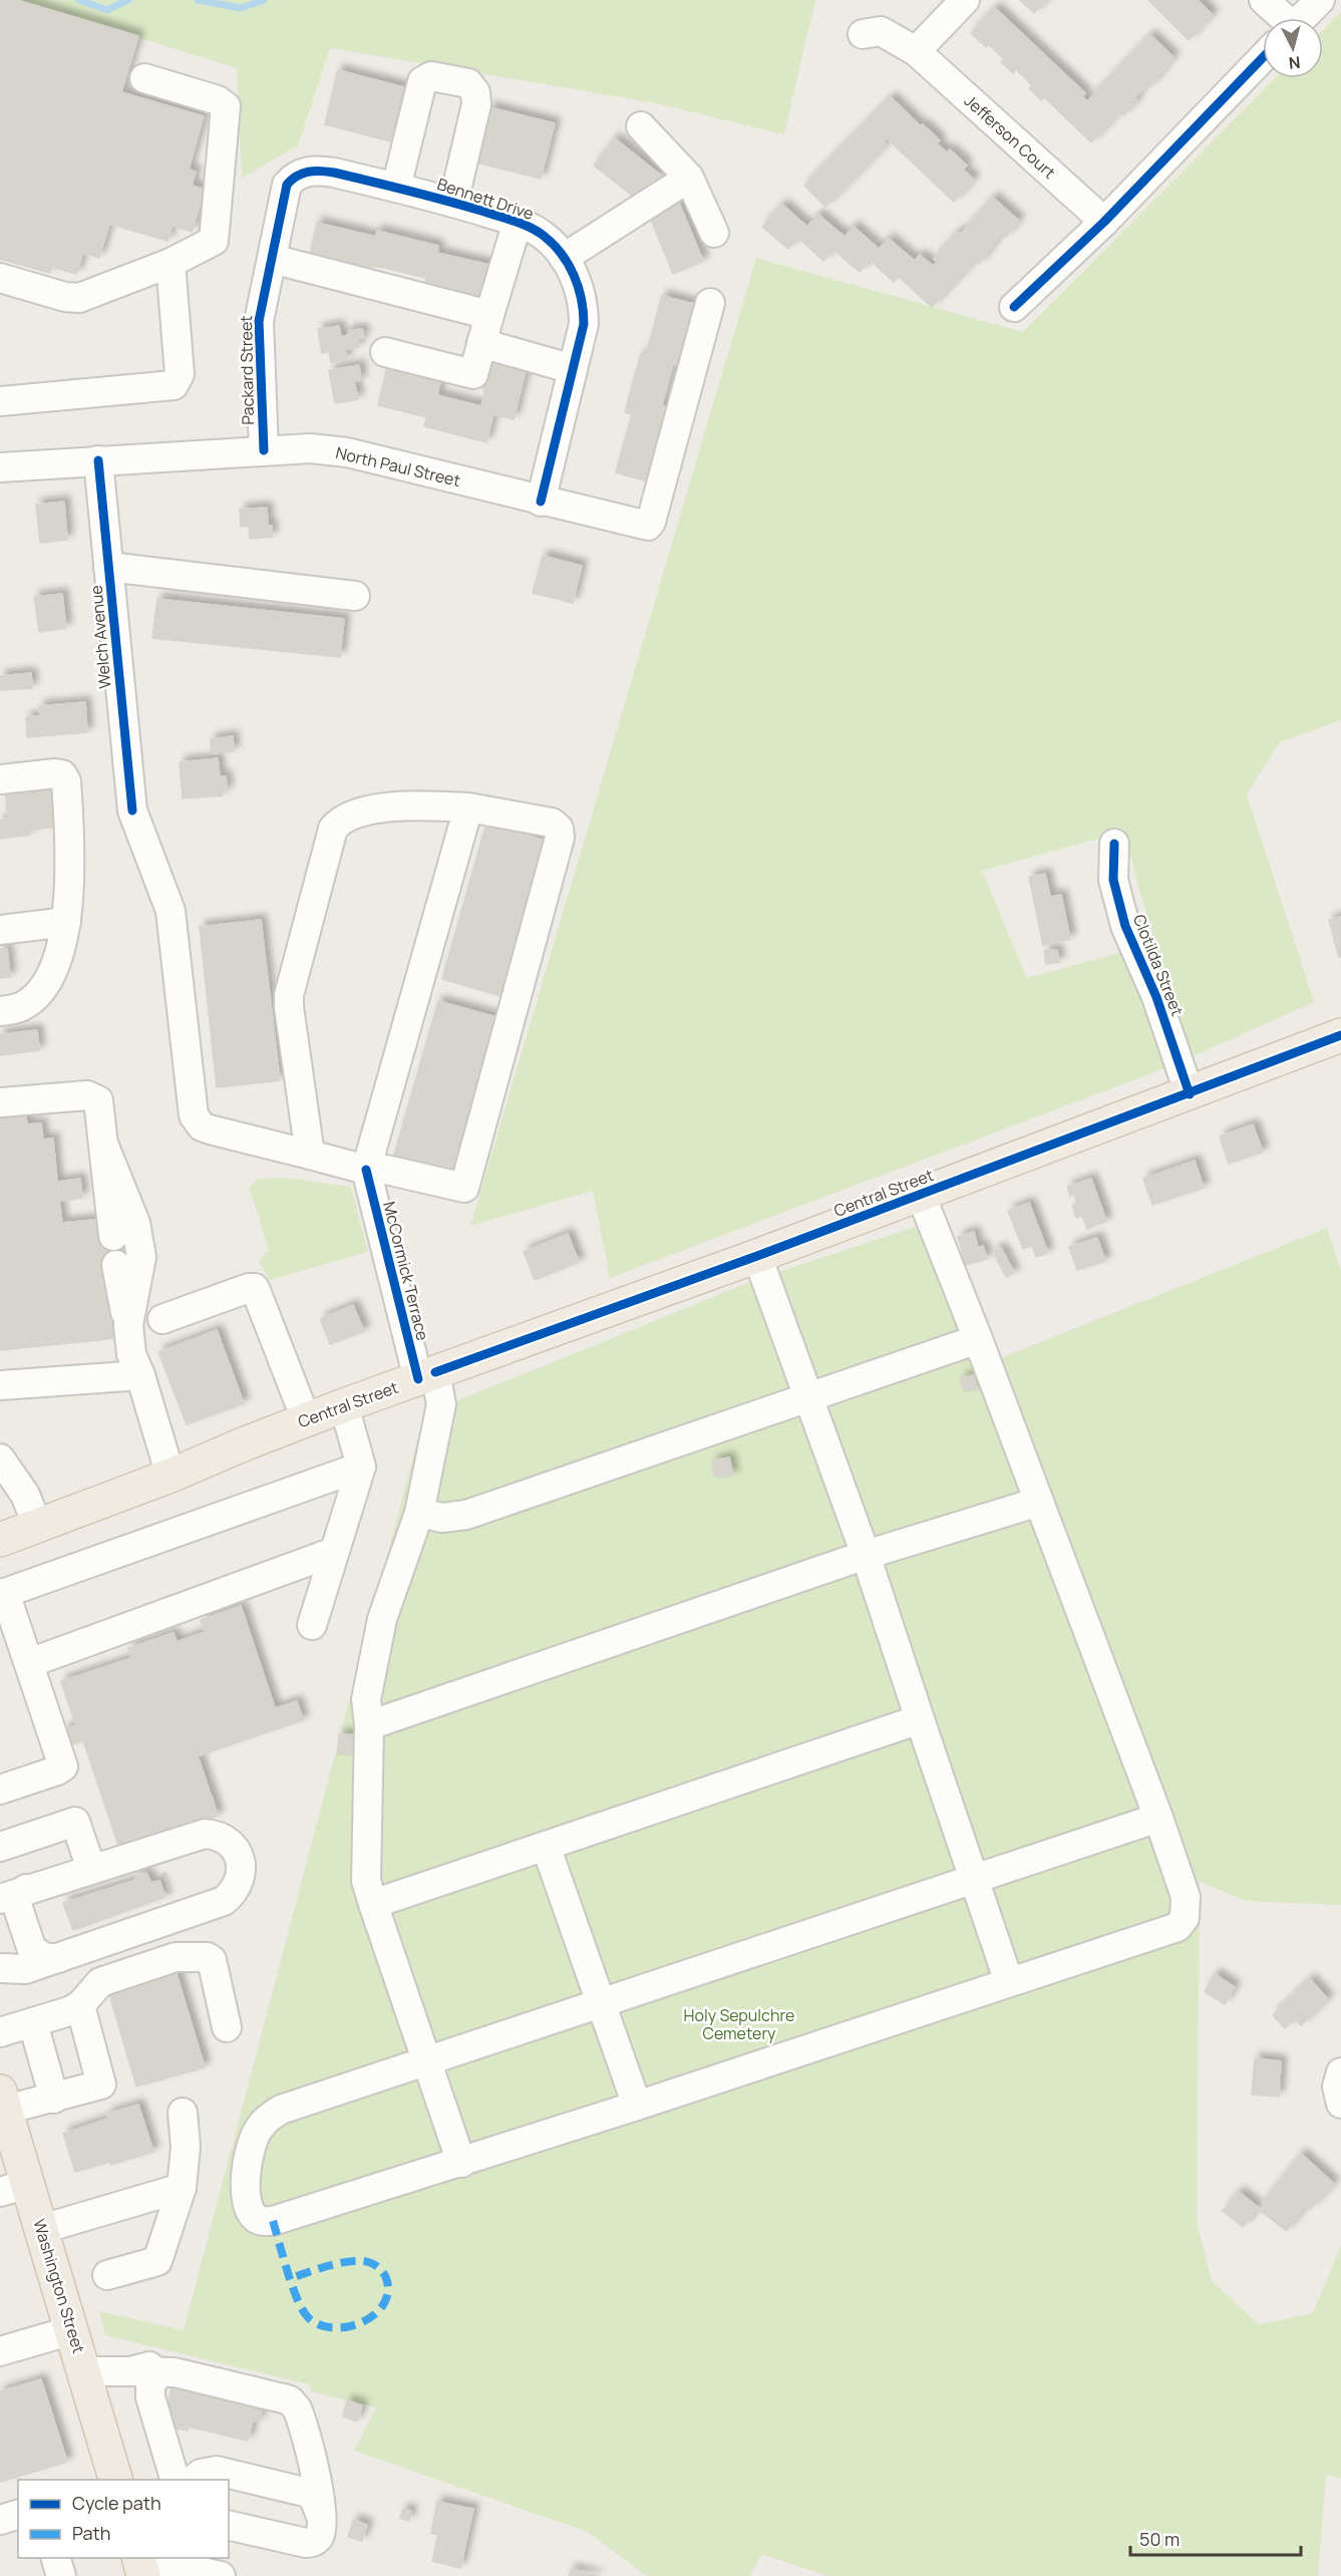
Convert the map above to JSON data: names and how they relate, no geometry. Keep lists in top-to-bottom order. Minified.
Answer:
{"streets":{"main road":["Central Street","Washington Street"],"street":["Jefferson Court","Bennett Drive","Packard Street","North Paul Street","Welch Avenue","Clotilda Street","McCormick Terrace"]},"crossings":[["Bennett Drive","Packard Street"],["Bennett Drive","North Paul Street"],["Packard Street","North Paul Street"],["North Paul Street","Welch Avenue"],["Welch Avenue","McCormick Terrace"],["Clotilda Street","Central Street"],["Central Street","McCormick Terrace"]],"parks":["Holy Sepulchre Cemetery"],"legend":["Cycle path","Path"],"scale_bar":"50 m","north":"bottom"}
